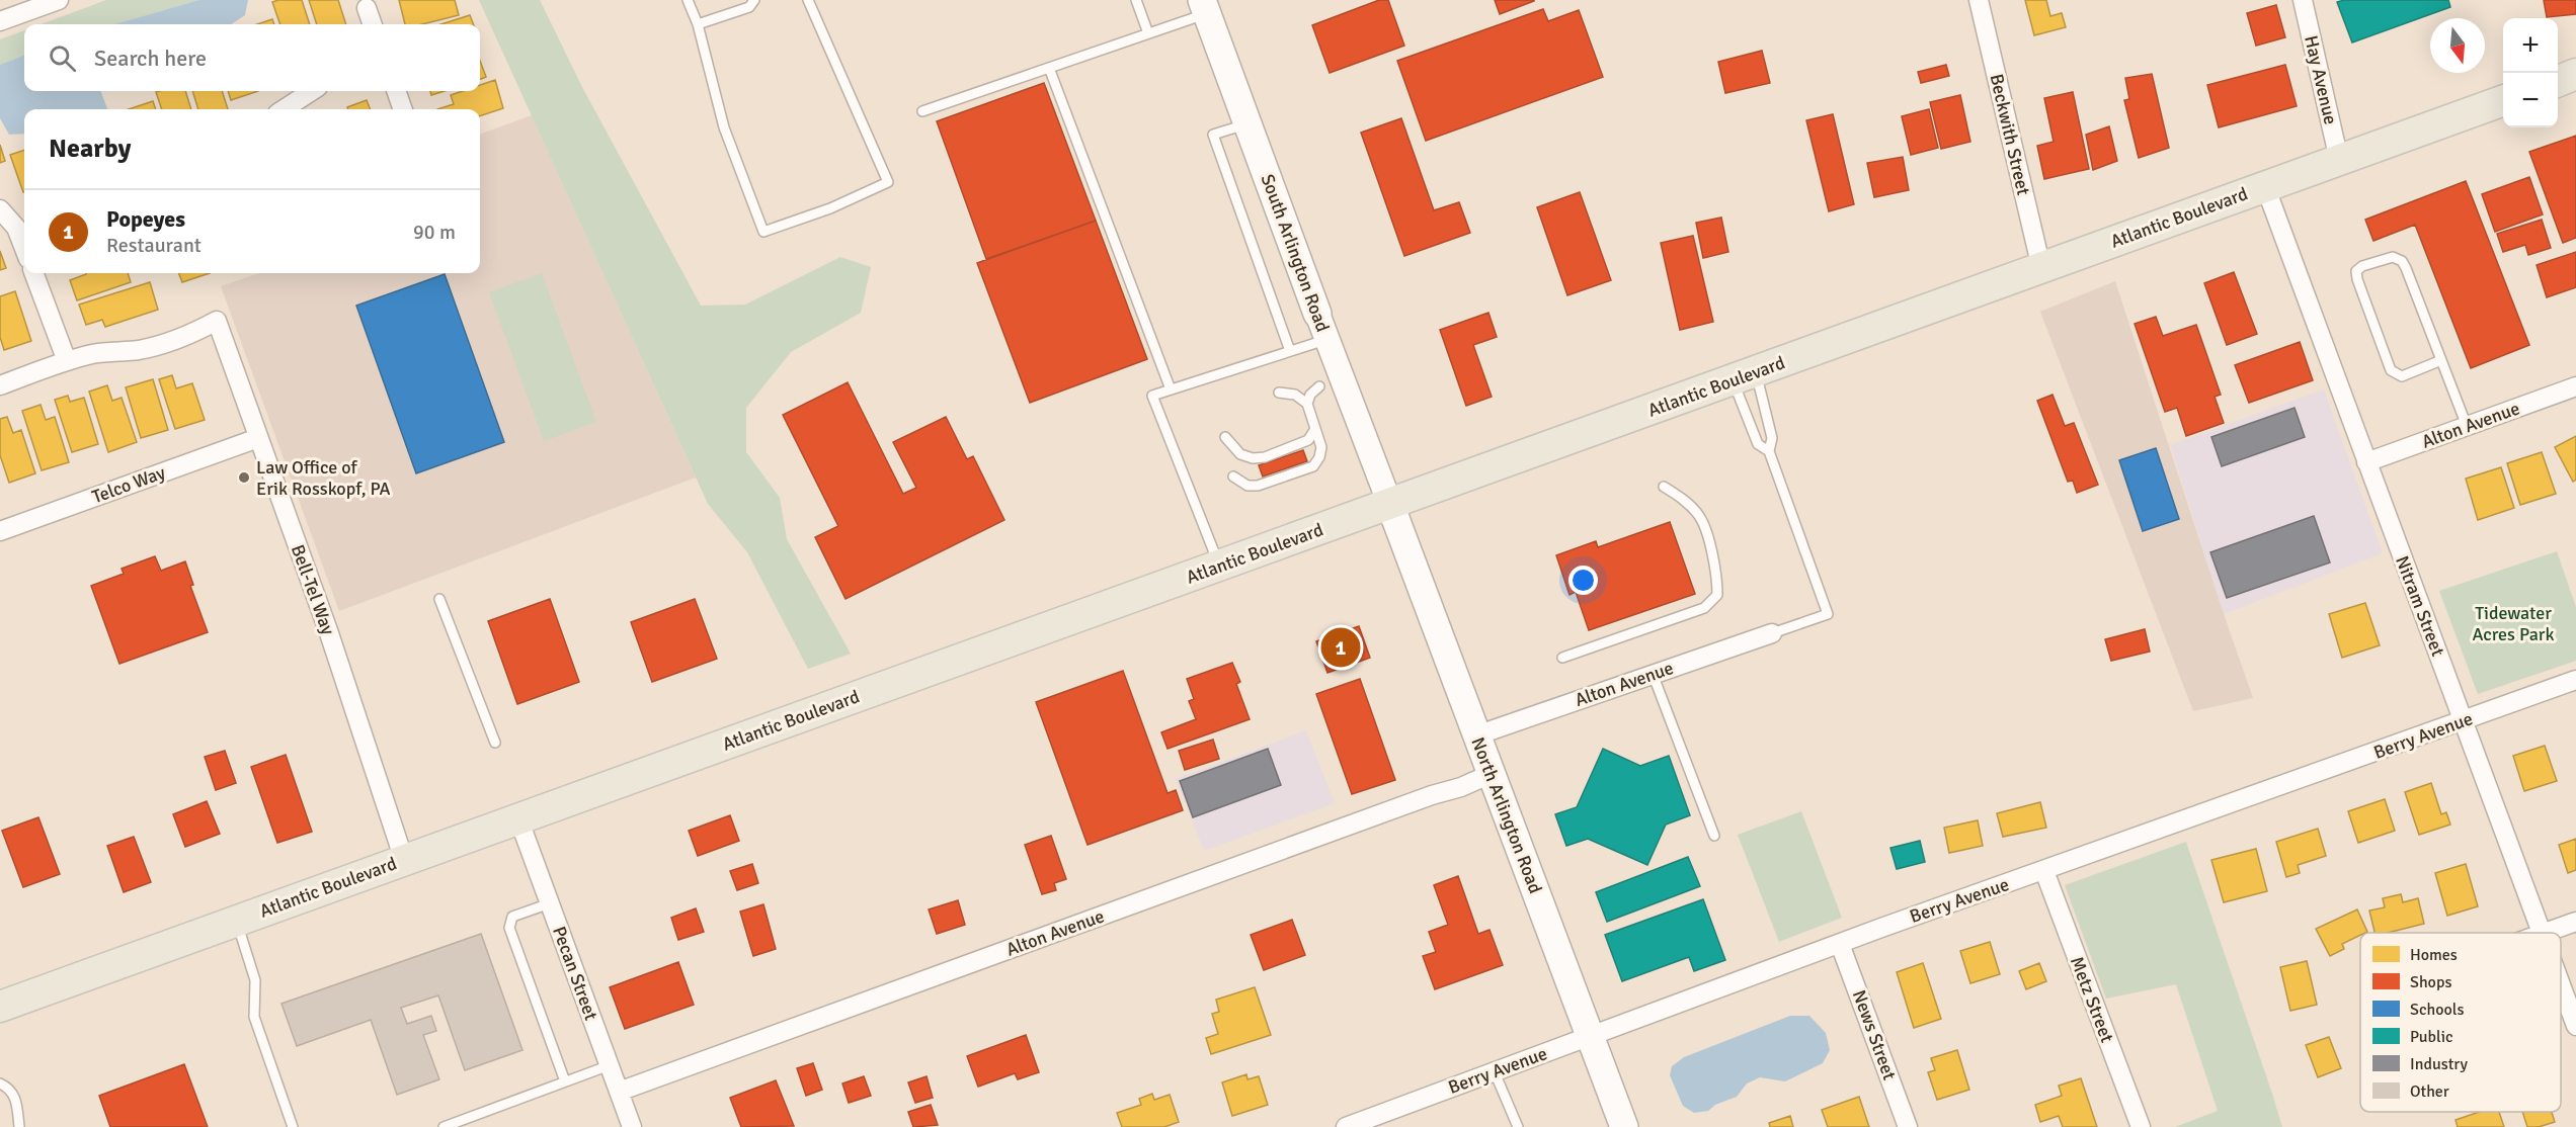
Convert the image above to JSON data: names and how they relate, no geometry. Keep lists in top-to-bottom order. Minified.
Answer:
{"streets":{"main road":["Atlantic Boulevard","South Arlington Road","North Arlington Road"],"street":["Hay Avenue","Beckwith Street","Alton Avenue","Telco Way","Bell-Tel Way","Nitram Street","Berry Avenue","Pecan Street","Metz Street","News Street"]},"crossings":[["Hay Avenue","Atlantic Boulevard"],["Beckwith Street","Atlantic Boulevard"],["Atlantic Boulevard","South Arlington Road"],["Atlantic Boulevard","Bell-Tel Way"],["Atlantic Boulevard","Nitram Street"],["Atlantic Boulevard","North Arlington Road"],["Atlantic Boulevard","Pecan Street"],["South Arlington Road","North Arlington Road"],["Alton Avenue","Nitram Street"],["Alton Avenue","North Arlington Road"],["Alton Avenue","Pecan Street"],["Telco Way","Bell-Tel Way"],["Nitram Street","Berry Avenue"],["Berry Avenue","North Arlington Road"],["Berry Avenue","Metz Street"],["Berry Avenue","News Street"]],"parks":["Tidewater Acres Park"],"places":["Law Office of Erik Rosskopf, PA"],"legend":["Homes","Shops","Schools","Public","Industry","Other"],"north":"bottom","page":{"map_buttons":["+","−"],"search":"Search here","heading":"Nearby","list":[{"mark":"1","name":"Popeyes","note":"Restaurant","value":"90 m"}],"pins":"1"}}
